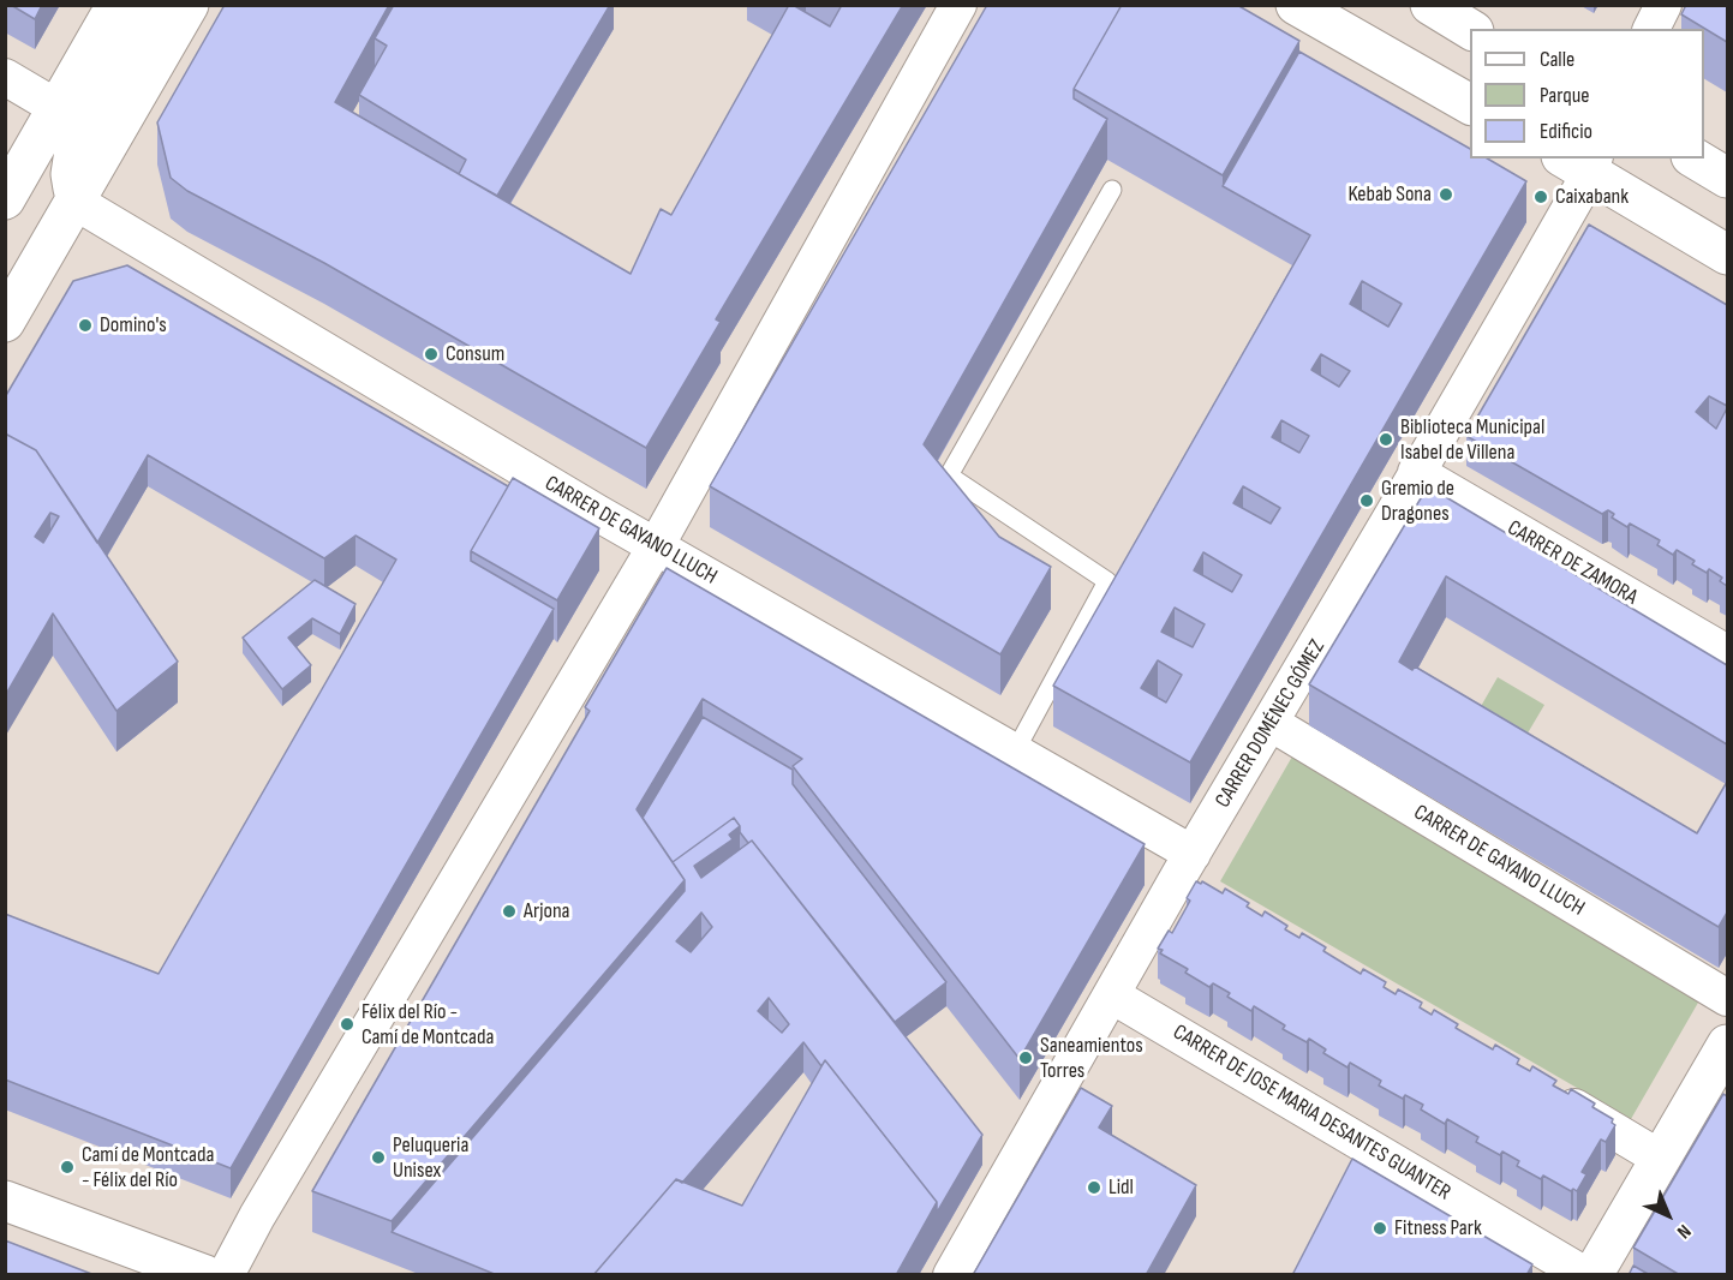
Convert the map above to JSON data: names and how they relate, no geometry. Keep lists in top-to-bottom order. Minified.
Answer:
{"streets":{"street":["CARRER DE GAYANO LLUCH","CARRER DE ZAMORA","CARRER DOMÉNEC GÓMEZ","CARRER DE JOSE MARIA DESANTES GUANTER"]},"crossings":[["CARRER DE GAYANO LLUCH","CARRER DOMÉNEC GÓMEZ"],["CARRER DE ZAMORA","CARRER DOMÉNEC GÓMEZ"],["CARRER DOMÉNEC GÓMEZ","CARRER DE JOSE MARIA DESANTES GUANTER"]],"places":["Kebab Sona","Caixabank","Domino's","Consum","Biblioteca Municipal Isabel de Villena","Gremio de Dragones","Arjona","Félix del Río - Camí de Montcada","Saneamientos Torres","Peluqueria Unisex","Camí de Montcada - Félix del Río","Lidl","Fitness Park"],"legend":["Calle","Parque","Edificio"],"north":"bottom right"}
